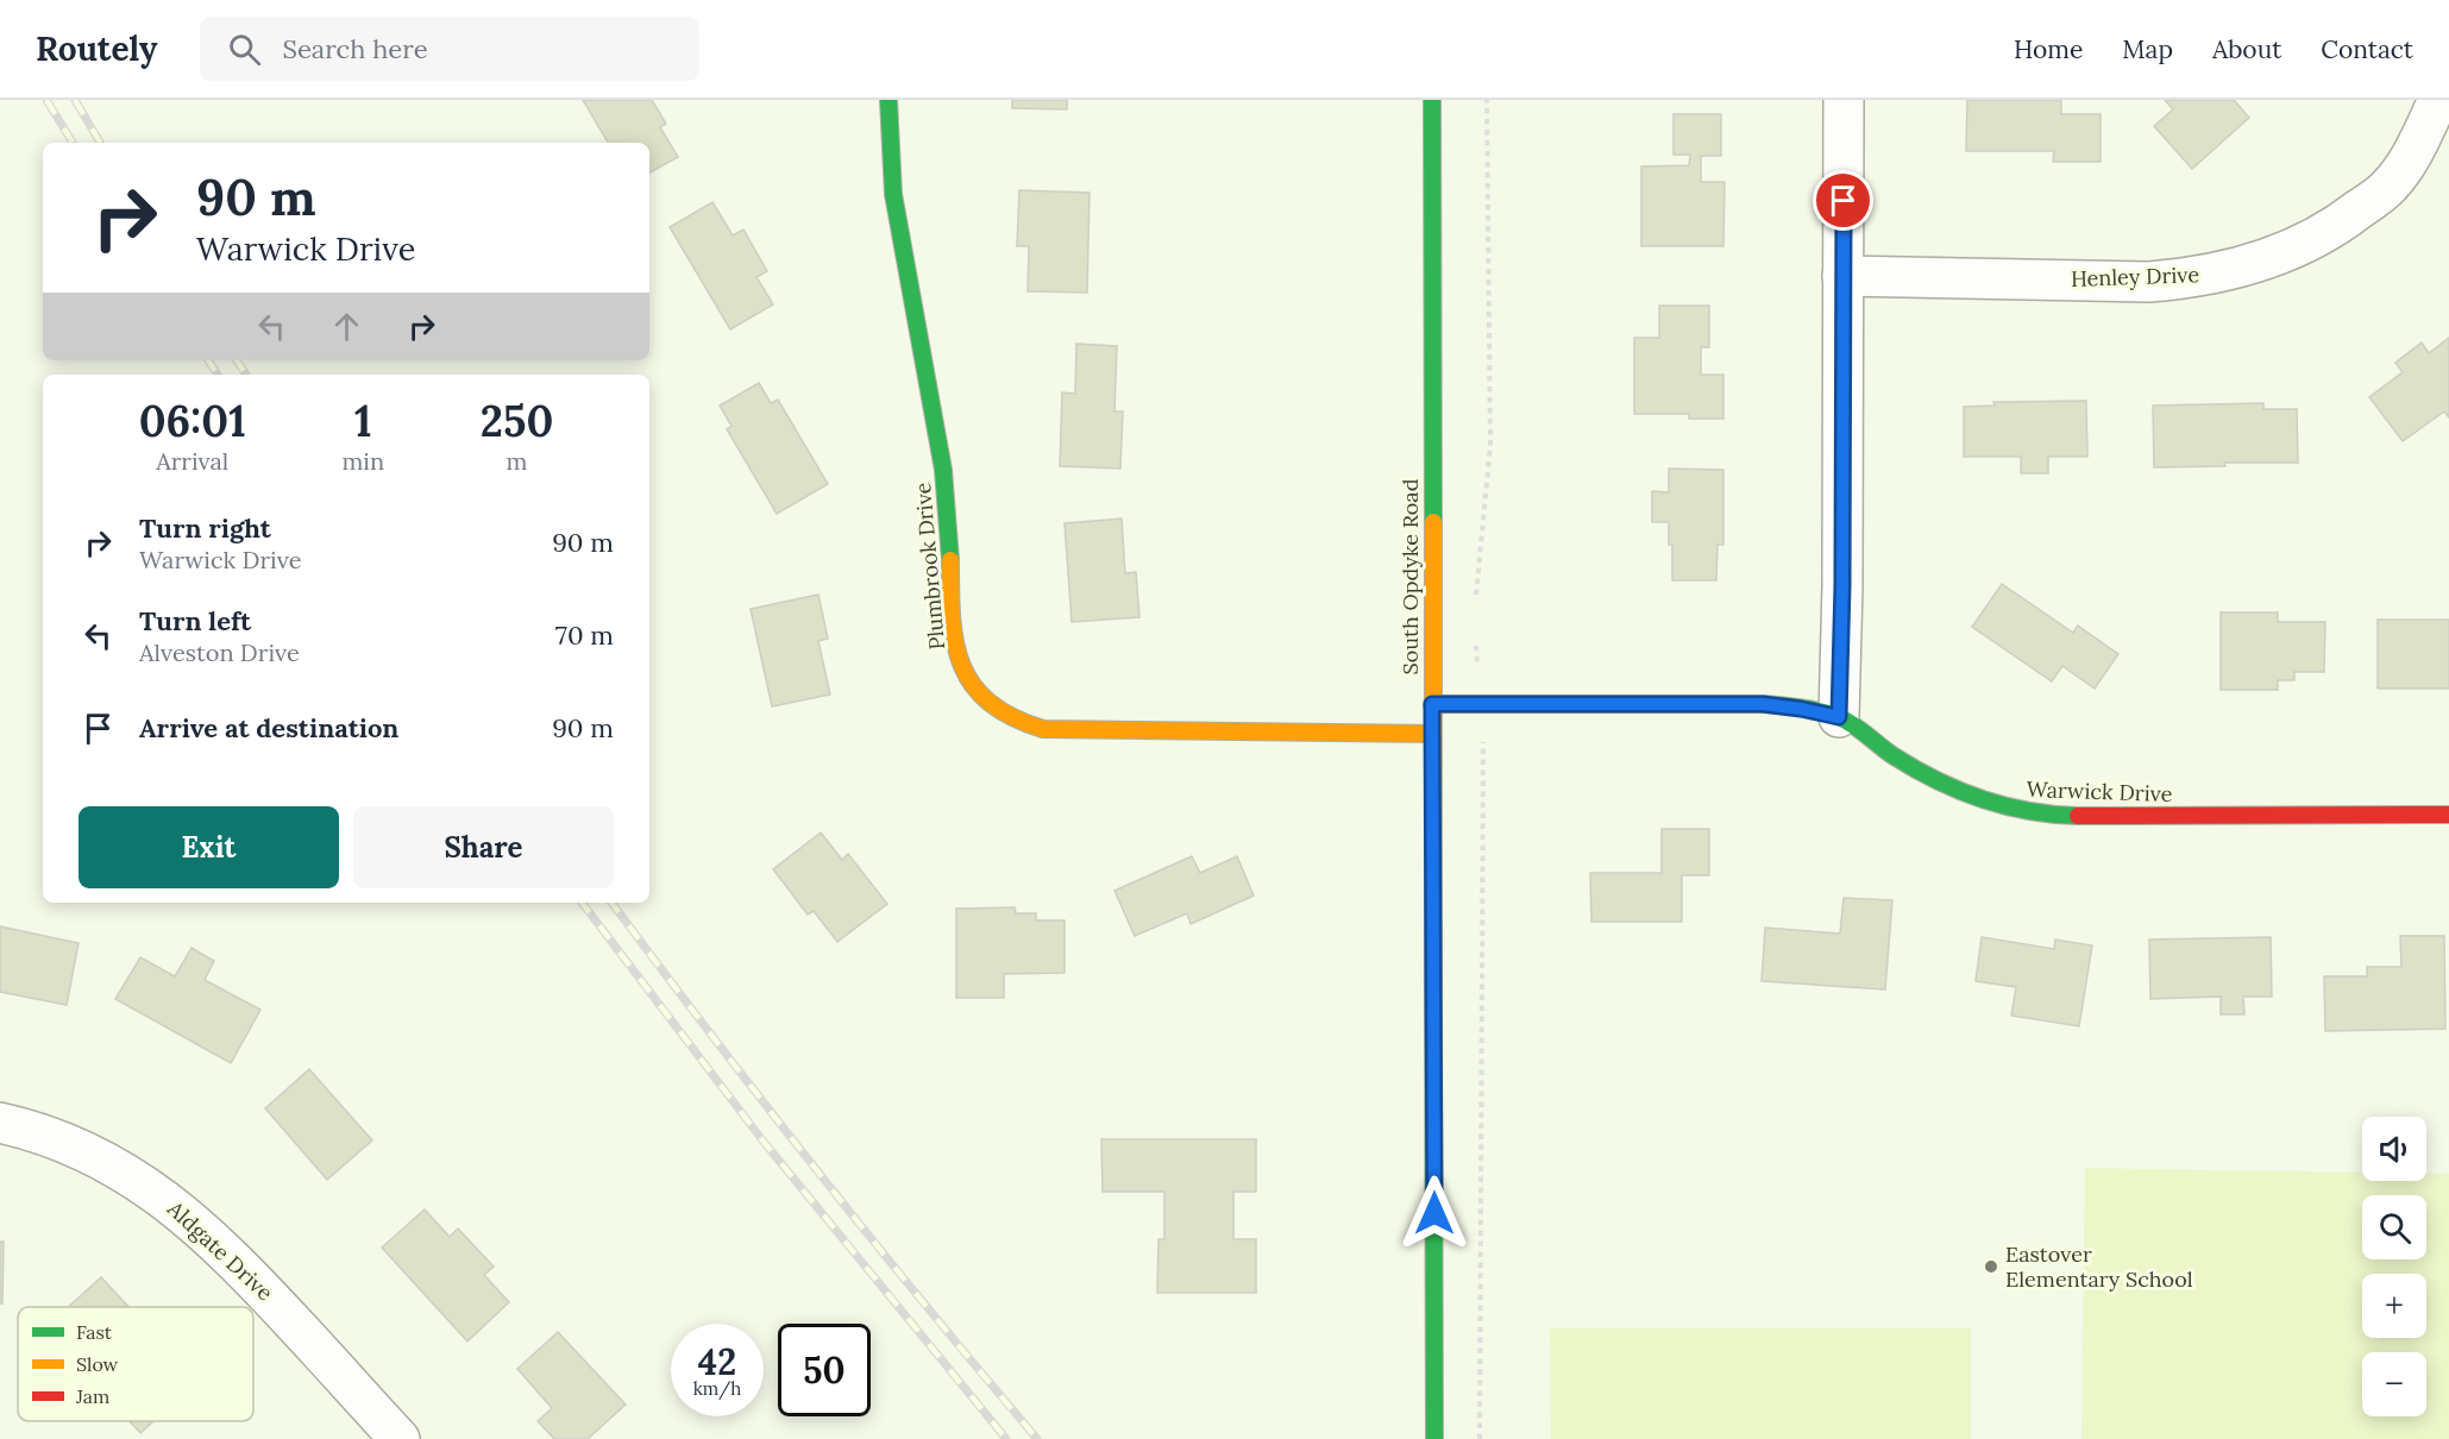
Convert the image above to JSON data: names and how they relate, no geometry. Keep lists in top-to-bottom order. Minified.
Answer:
{"streets":{"street":["Henley Drive","Plumbrook Drive","South Opdyke Road","Warwick Drive","Aldgate Drive"]},"crossings":[["Plumbrook Drive","South Opdyke Road"],["South Opdyke Road","Warwick Drive"]],"places":["Eastover Elementary School"],"legend":["Fast","Slow","Jam"],"page":{"header":"Routely","search":"Search here","nav":["Home","Map","About","Contact"],"turn":["90 m","Warwick Drive"],"eta":["06:01","Arrival","1","min","250","m"],"list":[{"name":"Turn right","note":"Warwick Drive","value":"90 m"},{"name":"Turn left","note":"Alveston Drive","value":"70 m"},{"name":"Arrive at destination","value":"90 m"}],"buttons":["Exit","Share"],"map_buttons":["+","−"],"speed":"42 km/h","limit":"50"}}
